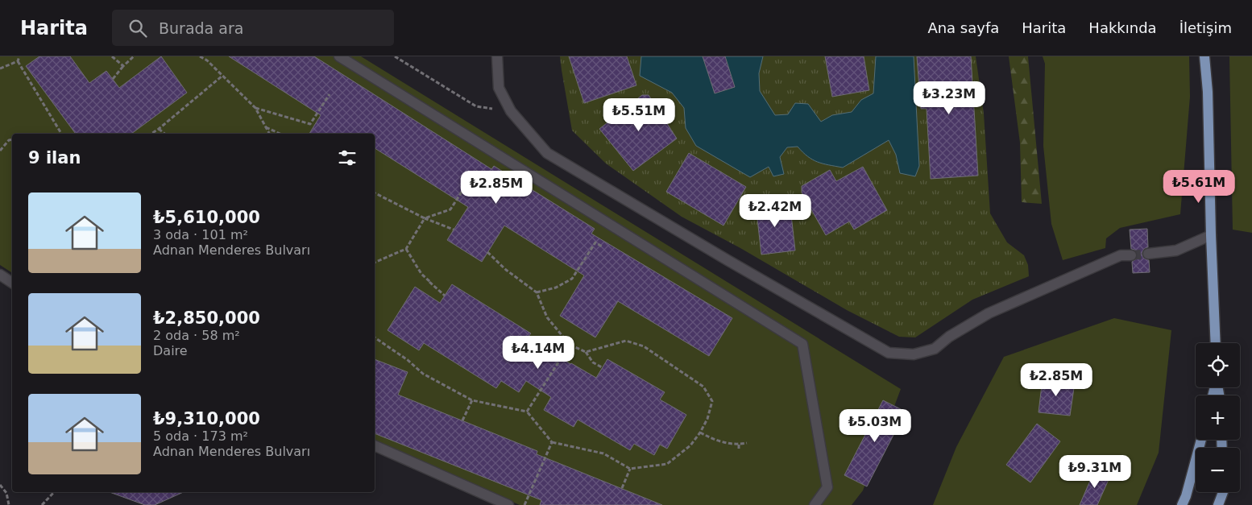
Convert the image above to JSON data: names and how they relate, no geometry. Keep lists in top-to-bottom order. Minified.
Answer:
{"page":{"header":"Harita","search":"Burada ara","nav":["Ana sayfa","Harita","Hakkında","İletişim"],"price":["₺3.23M","₺5.51M","₺5.61M","₺2.85M","₺2.42M","₺4.14M","₺2.85M","₺5.03M","₺9.31M"],"heading":"9 ilan","list":[{"name":"₺5,610,000","note":"3 oda · 101 m² · Adnan Menderes Bulvarı"},{"name":"₺2,850,000","note":"2 oda · 58 m² · Daire"},{"name":"₺9,310,000","note":"5 oda · 173 m² · Adnan Menderes Bulvarı"}],"map_buttons":["+","−"]}}
